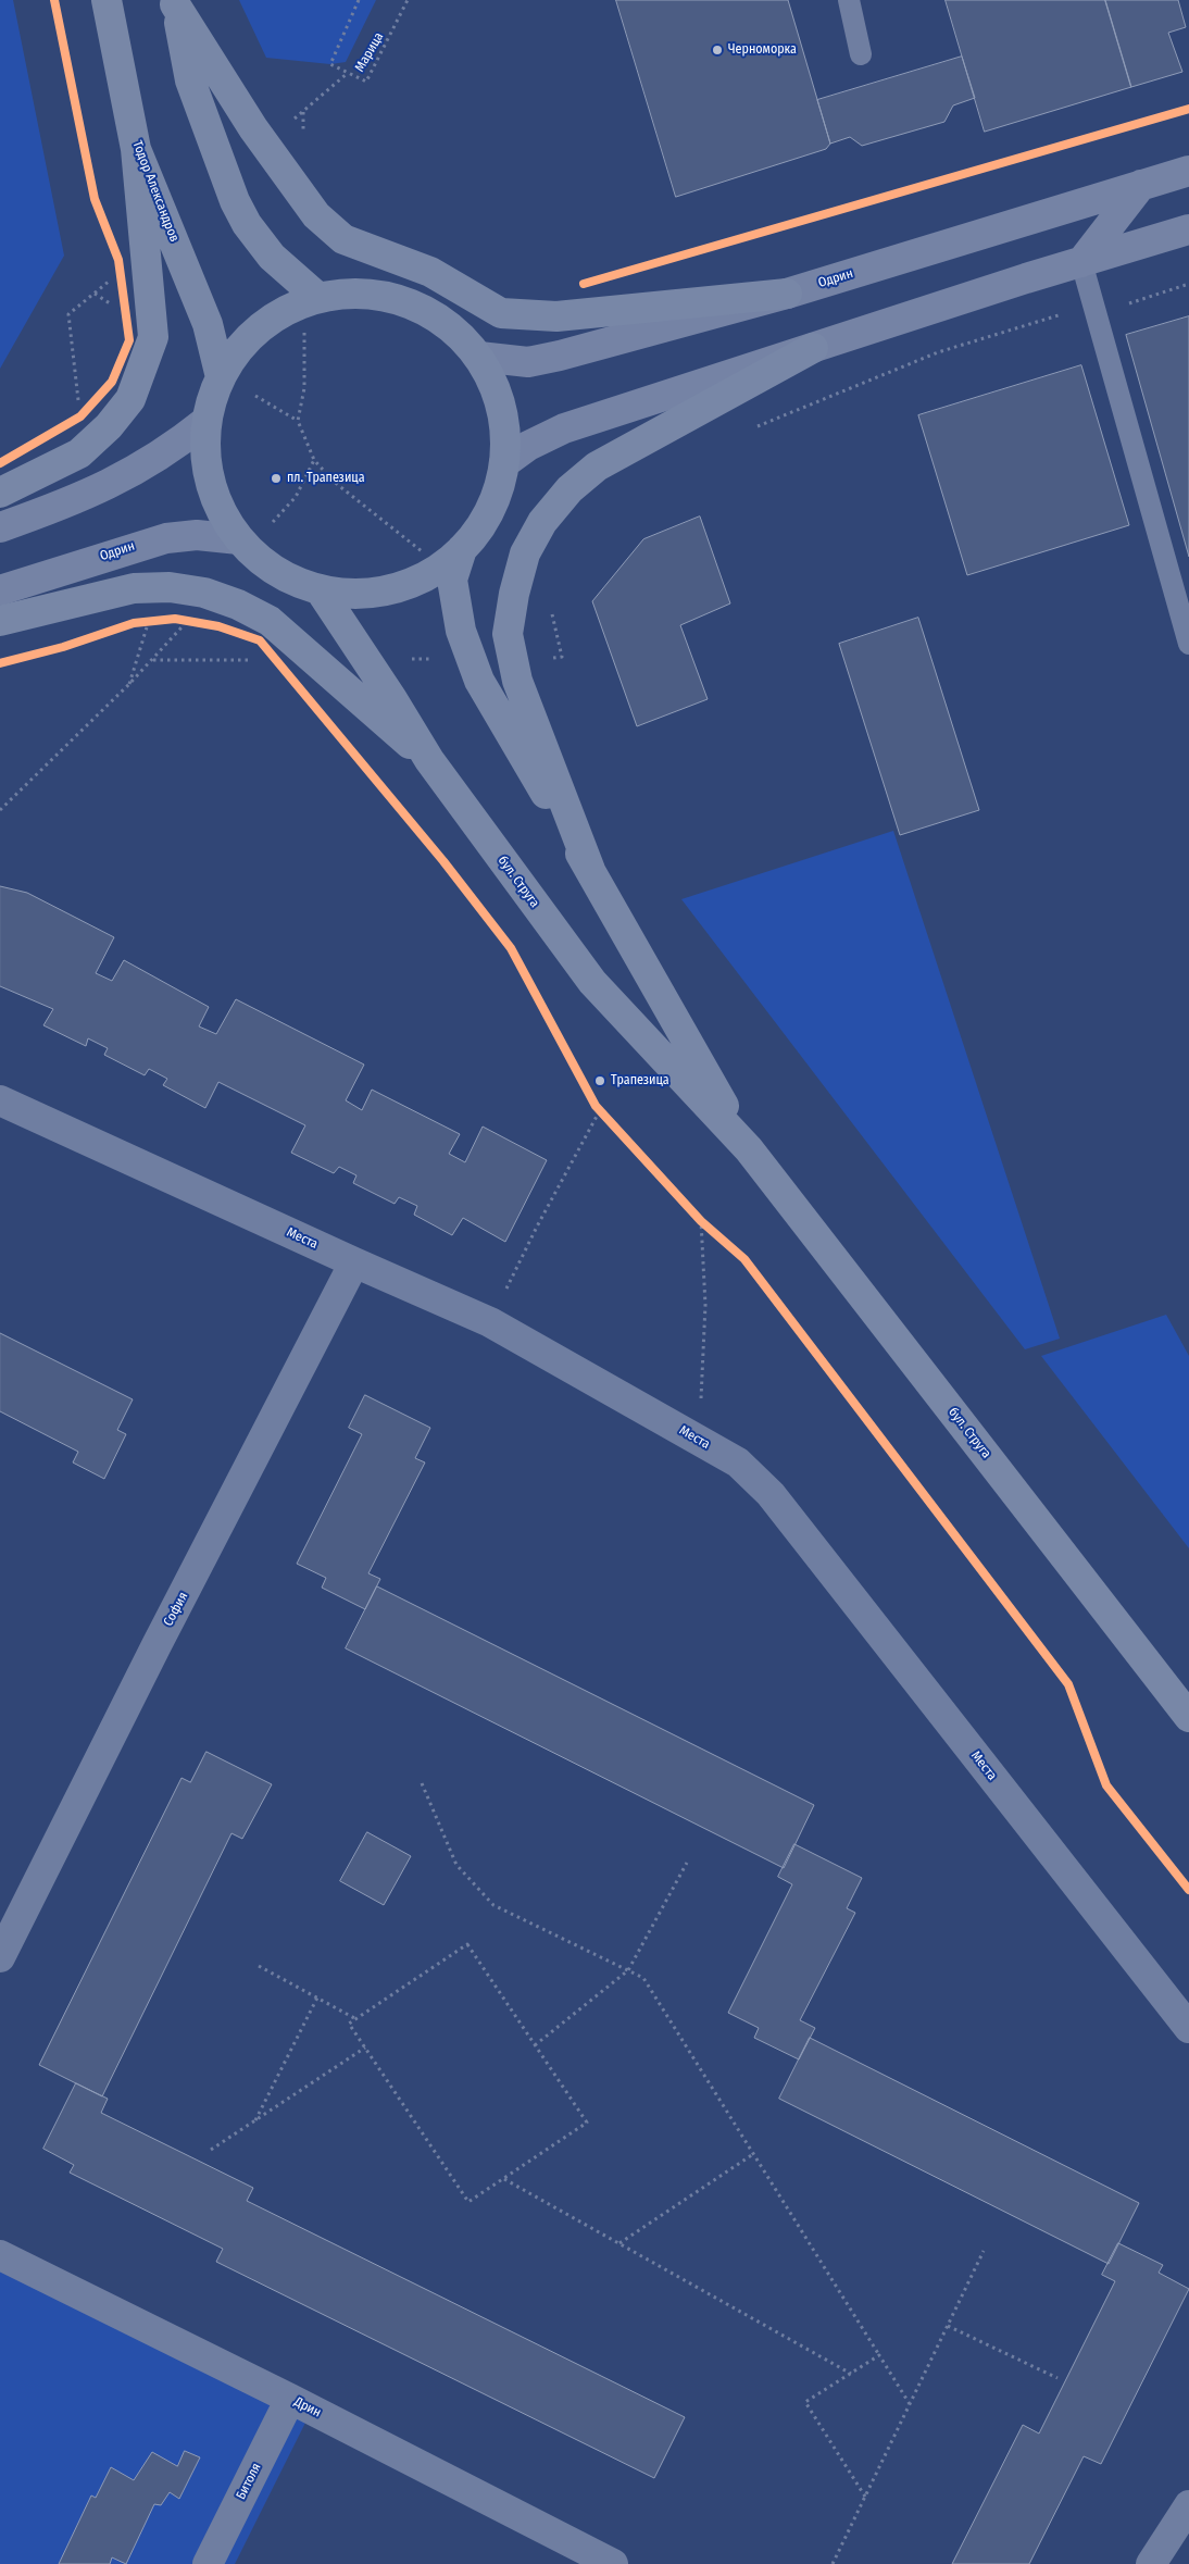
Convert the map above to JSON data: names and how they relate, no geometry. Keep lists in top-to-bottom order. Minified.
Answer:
{"streets":{"main road":["Тодор Александров","Одрин","бул. Струга"],"street":["Места","София","Дрин","Битоля"],"path":["Марица"]},"crossings":[["Места","София"],["Дрин","Битоля"]],"places":["Черноморка","пл. Трапезица","Трапезица"]}
